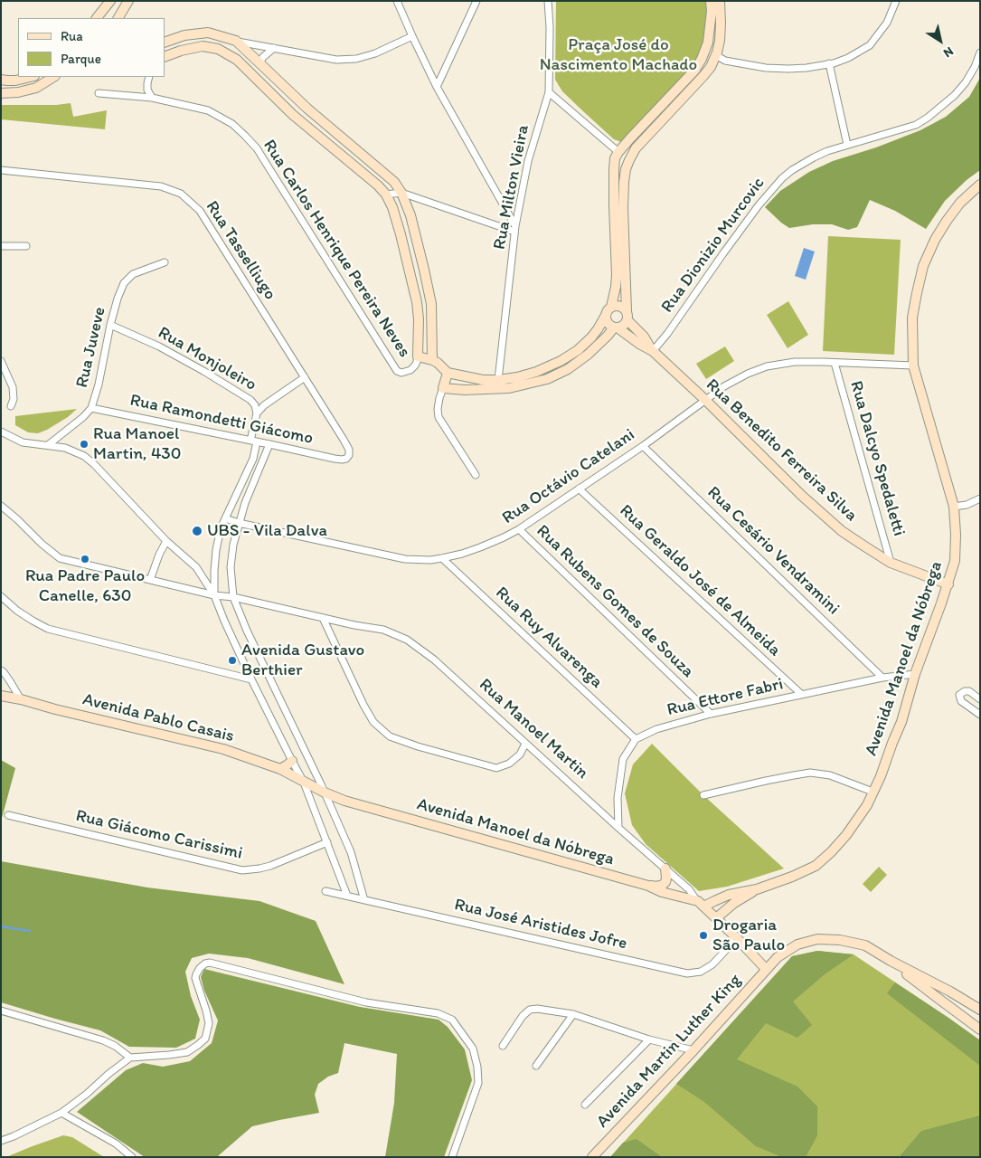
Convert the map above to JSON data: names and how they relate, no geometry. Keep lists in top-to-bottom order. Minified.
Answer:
{"streets":{"main road":["Rua Benedito Ferreira Silva","Avenida Manoel da Nóbrega","Avenida Pablo Casais","Rua Manoel Martin","Avenida Martin Luther King"],"street":["Rua Milton Vieira","Rua Dionizio Murcovic","Rua Carlos Henrique Pereira Neves","Rua Tasselliugo","Rua Juveve","Rua Monjoleiro","Rua Ramondetti Giácomo","Rua Dalcyo Spedaletti","Rua Octávio Catelani","Rua Cesário Vendramini","Rua Geraldo José de Almeida","Rua Rubens Gomes de Souza","Rua Ruy Alvarenga","Rua Ettore Fabri","Rua Giácomo Carissimi","Rua José Aristides Jofre"]},"crossings":[["Rua Dionizio Murcovic","Rua Benedito Ferreira Silva"],["Rua Tasselliugo","Rua Ramondetti Giácomo"],["Rua Juveve","Rua Monjoleiro"],["Rua Juveve","Rua Ramondetti Giácomo"],["Rua Monjoleiro","Rua Ramondetti Giácomo"],["Rua Benedito Ferreira Silva","Rua Dalcyo Spedaletti"],["Rua Benedito Ferreira Silva","Rua Octávio Catelani"],["Rua Benedito Ferreira Silva","Avenida Manoel da Nóbrega"],["Rua Dalcyo Spedaletti","Rua Octávio Catelani"],["Rua Octávio Catelani","Rua Cesário Vendramini"],["Rua Octávio Catelani","Rua Geraldo José de Almeida"],["Rua Octávio Catelani","Rua Rubens Gomes de Souza"],["Rua Octávio Catelani","Rua Ruy Alvarenga"],["Rua Octávio Catelani","Avenida Manoel da Nóbrega"],["Rua Cesário Vendramini","Rua Ettore Fabri"],["Rua Geraldo José de Almeida","Rua Ettore Fabri"],["Rua Rubens Gomes de Souza","Rua Ettore Fabri"],["Rua Ruy Alvarenga","Rua Ettore Fabri"],["Avenida Manoel da Nóbrega","Rua Ettore Fabri"],["Avenida Manoel da Nóbrega","Avenida Pablo Casais"],["Avenida Manoel da Nóbrega","Rua Manoel Martin"],["Rua Manoel Martin","Rua José Aristides Jofre"],["Rua Manoel Martin","Avenida Martin Luther King"]],"parks":["Praça José do Nascimento Machado"],"places":["Rua Manoel Martin, 430","UBS - Vila Dalva","Rua Padre Paulo Canelle, 630","Avenida Gustavo Berthier","Drogaria São Paulo"],"legend":["Rua","Parque"],"north":"bottom right"}
